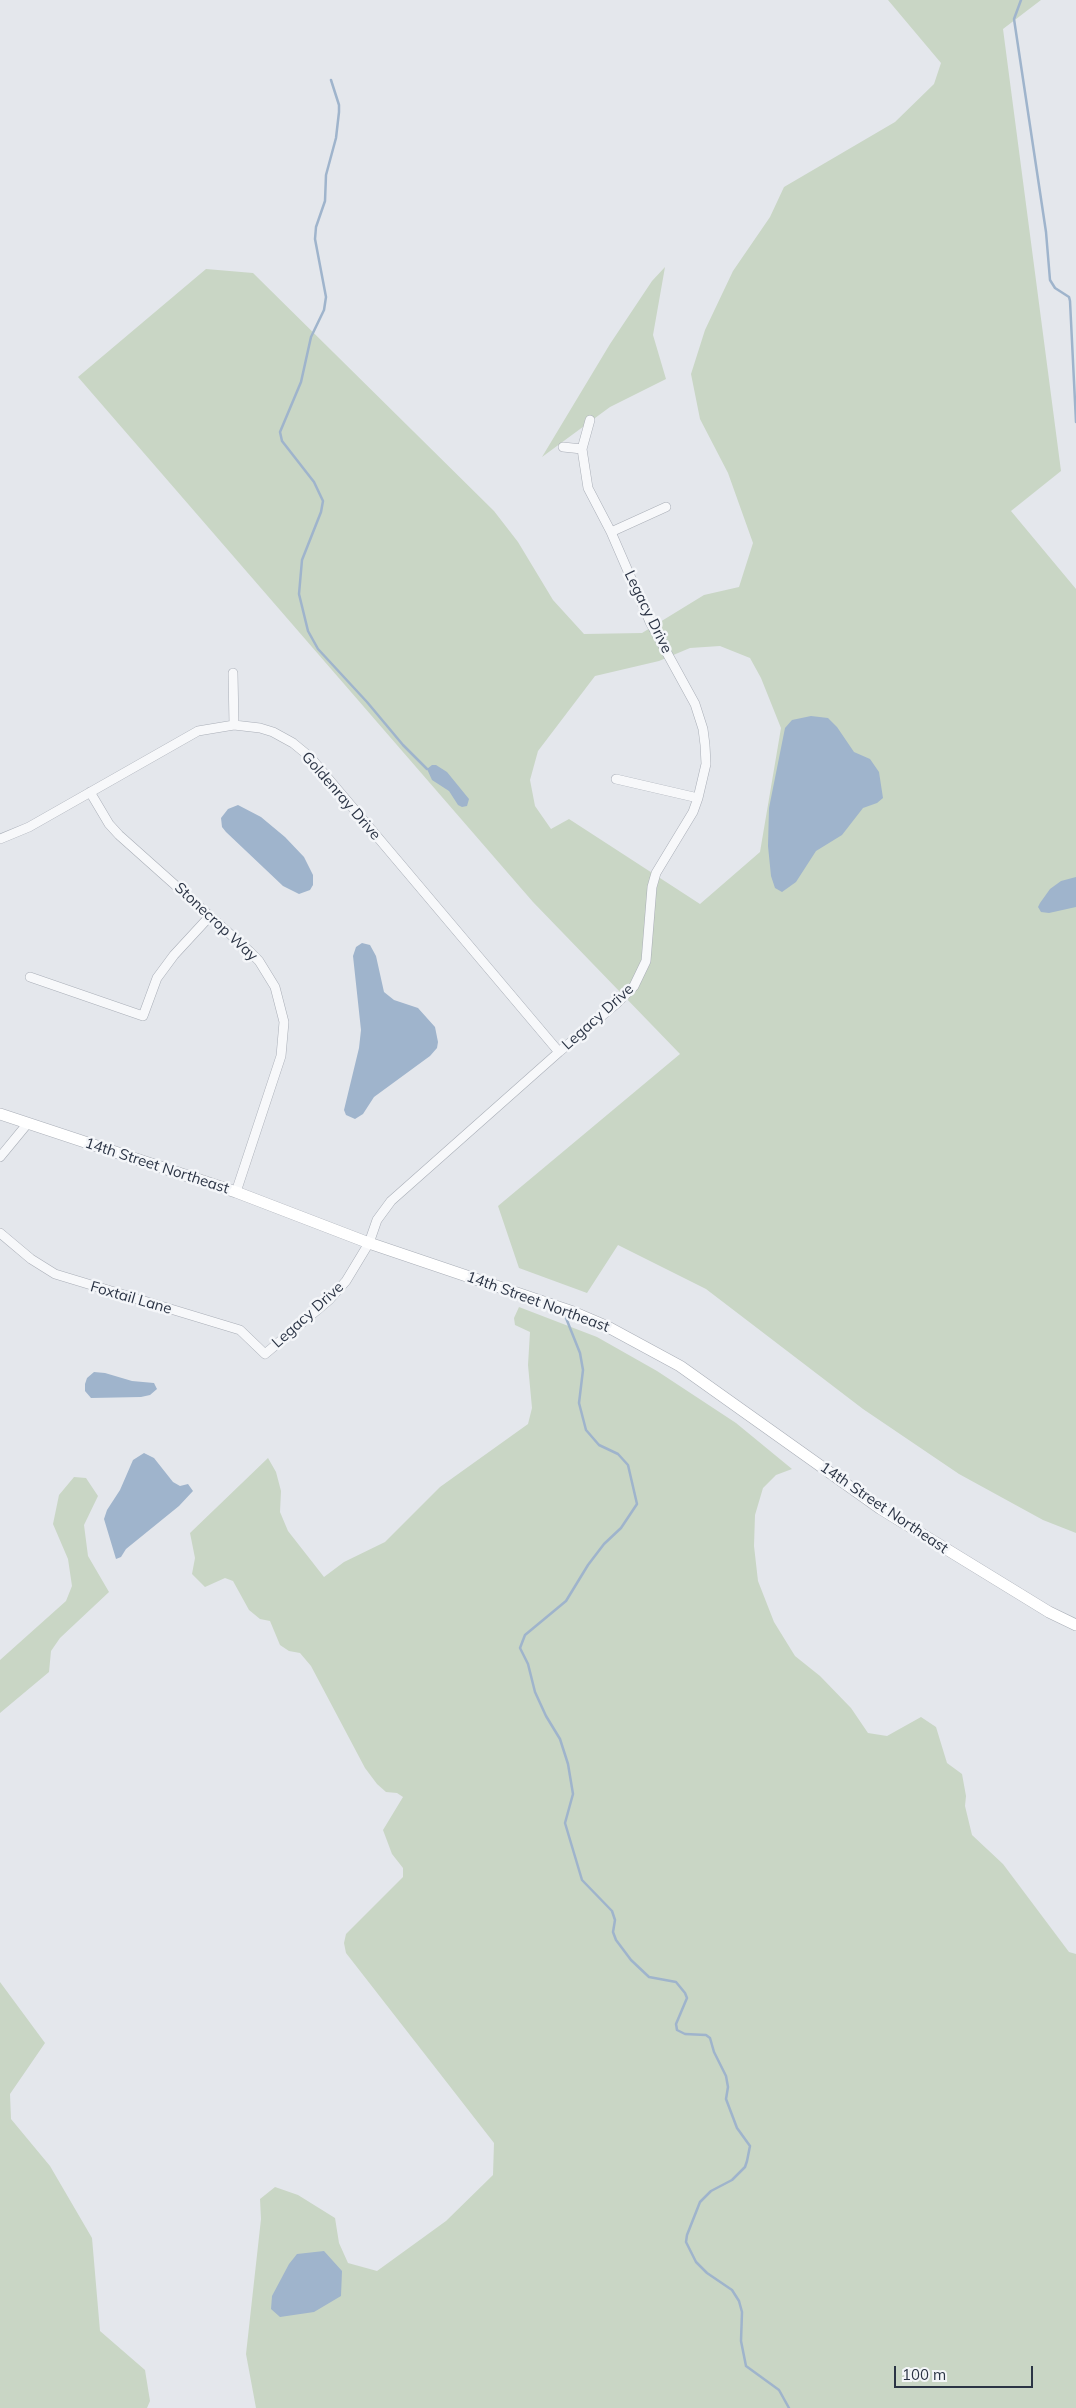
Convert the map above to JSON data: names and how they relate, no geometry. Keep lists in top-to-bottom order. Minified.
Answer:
{"streets":{"street":["Legacy Drive","Goldenray Drive","Stonecrop Way","14th Street Northeast","Foxtail Lane"]},"crossings":[["Legacy Drive","Goldenray Drive"],["Legacy Drive","14th Street Northeast"],["Legacy Drive","Foxtail Lane"],["Goldenray Drive","Stonecrop Way"],["Stonecrop Way","14th Street Northeast"]],"scale_bar":"100 m"}
